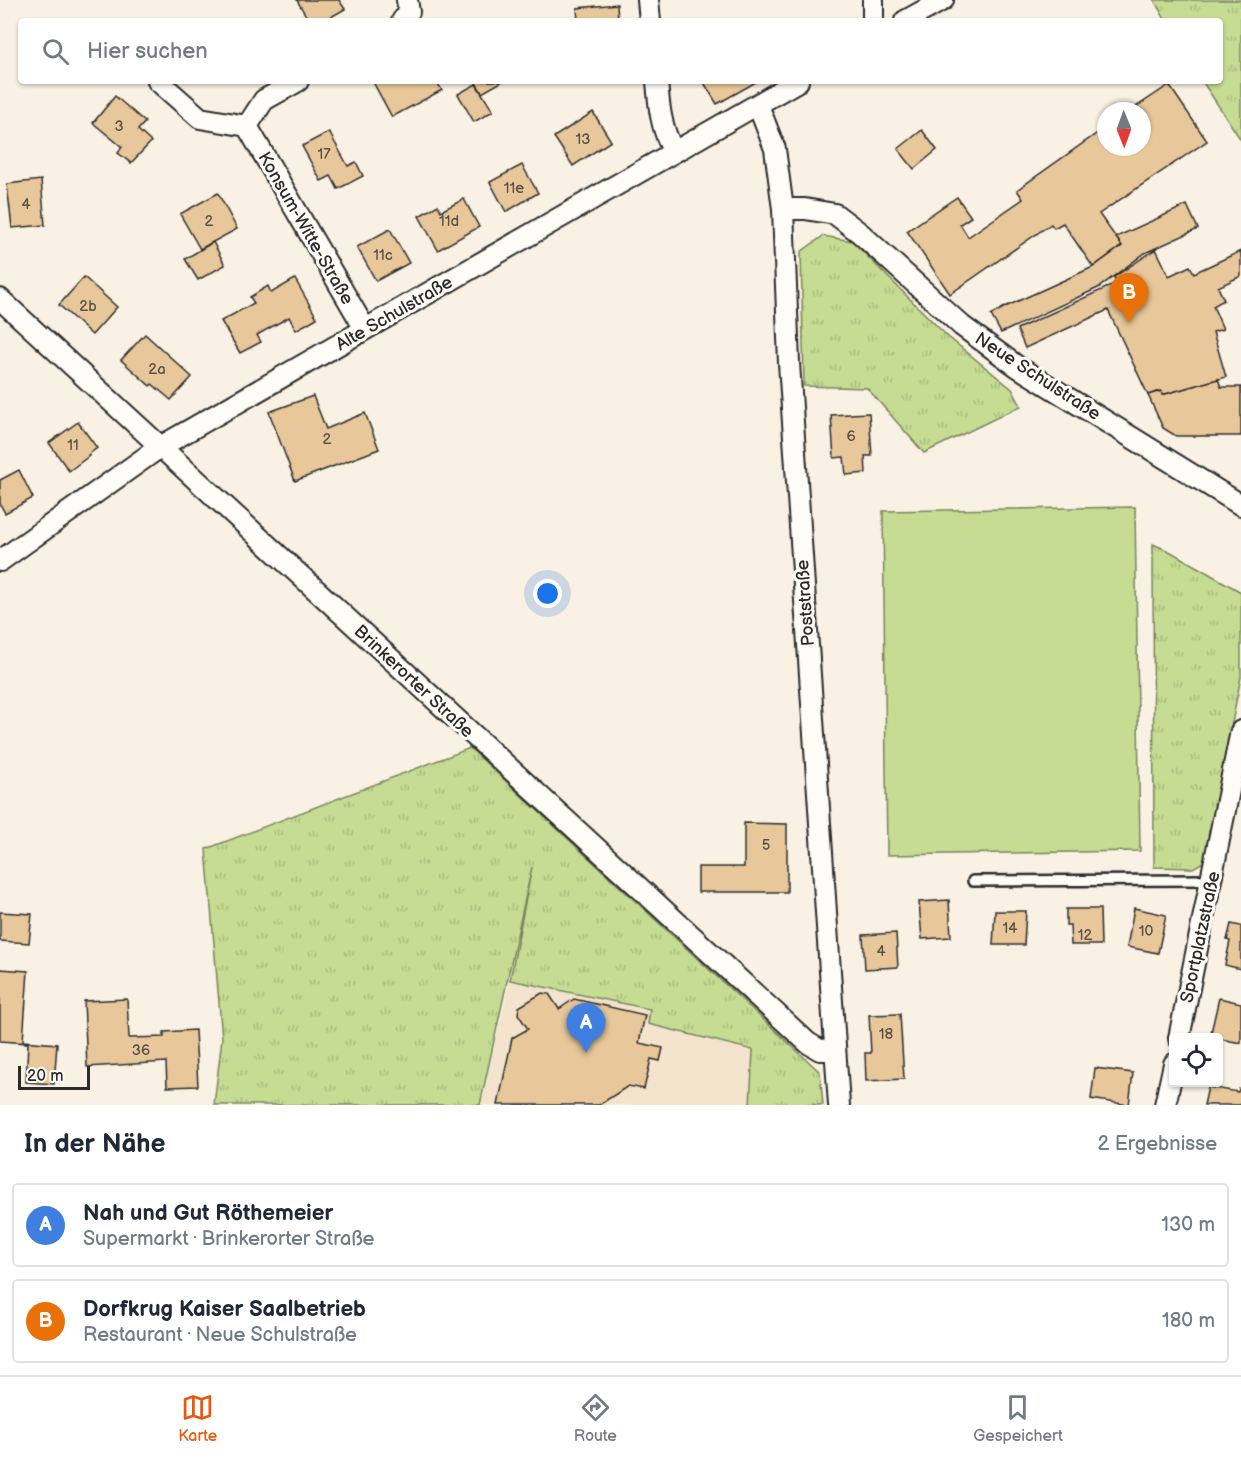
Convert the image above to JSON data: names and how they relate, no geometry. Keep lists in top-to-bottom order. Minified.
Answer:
{"streets":{"street":["Konsum-Witte-Straße","Alte Schulstraße","Neue Schulstraße","Poststraße","Brinkerorter Straße","Sportplatzstraße"]},"crossings":[["Konsum-Witte-Straße","Alte Schulstraße"],["Alte Schulstraße","Poststraße"],["Alte Schulstraße","Brinkerorter Straße"],["Neue Schulstraße","Poststraße"],["Poststraße","Brinkerorter Straße"]],"house_numbers":["3","13","17","11e","4","2","11d","11c","2b","2a","6","2","11","5","14","10","12","4","18","36"],"scale_bar":"20 m","north":"bottom","page":{"search":"Hier suchen","pins":["B","A"],"scale":"20 m","heading":["In der Nähe","2 Ergebnisse"],"list":[{"mark":"A","name":"Nah und Gut Röthemeier","note":"Supermarkt · Brinkerorter Straße","value":"130 m"},{"mark":"B","name":"Dorfkrug Kaiser Saalbetrieb","note":"Restaurant · Neue Schulstraße","value":"180 m"}],"nav":["Karte","Route","Gespeichert"]}}
